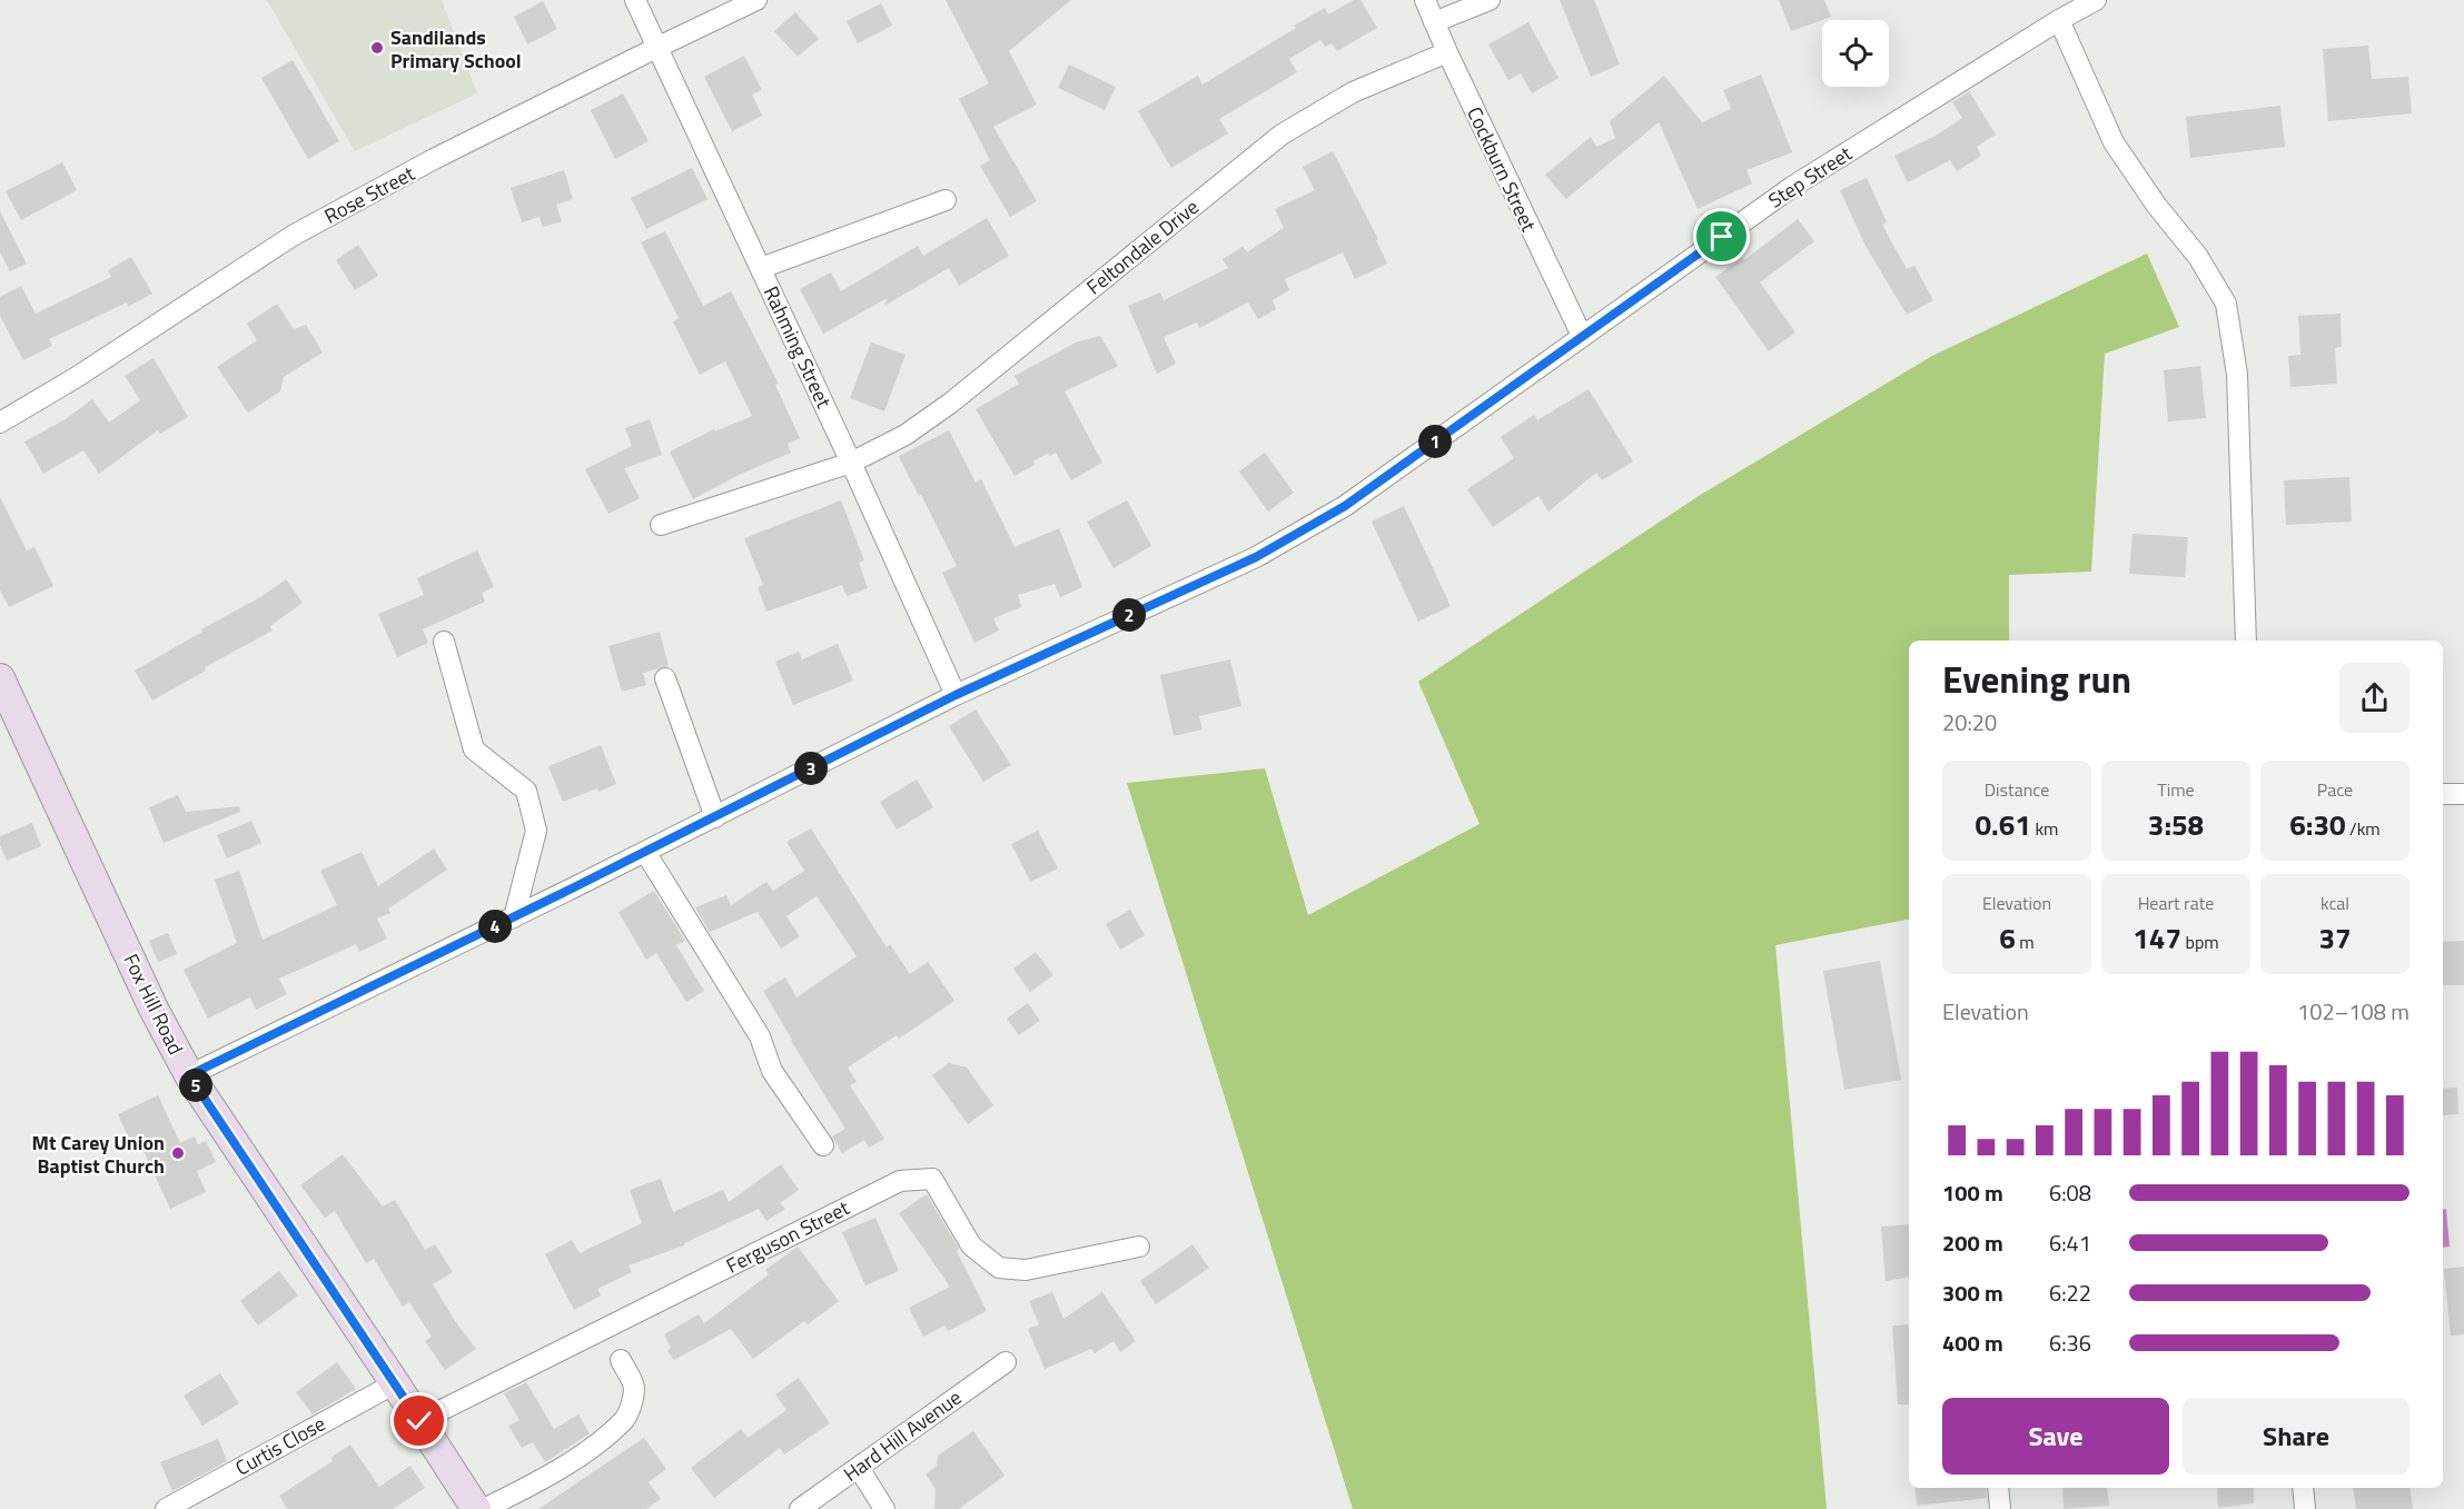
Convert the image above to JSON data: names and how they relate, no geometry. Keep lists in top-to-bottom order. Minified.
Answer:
{"streets":{"main road":["Fox Hill Road"],"street":["Cockburn Street","Step Street","Rose Street","Feltondale Drive","Rahming Street","Ferguson Street","Hard Hill Avenue","Curtis Close"]},"crossings":[["Cockburn Street","Step Street"],["Cockburn Street","Feltondale Drive"],["Step Street","Rahming Street"],["Step Street","Fox Hill Road"],["Rose Street","Rahming Street"],["Feltondale Drive","Rahming Street"],["Fox Hill Road","Ferguson Street"],["Fox Hill Road","Curtis Close"]],"places":["Sandilands Primary School","Mt Carey Union Baptist Church"],"page":{"pins":["1","2","3","4","5"],"heading":["Evening run","20:20"],"stats":[["Distance","0.61 km"],["Time","3:58"],["Pace","6:30 /km"],["Elevation","6 m"],["Heart rate","147 bpm"],["kcal","37"]],"chart":["Elevation","102–108 m"],"list":[{"name":"100 m","note":"6:08"},{"name":"200 m","note":"6:41"},{"name":"300 m","note":"6:22"},{"name":"400 m","note":"6:36"}],"buttons":["Save","Share"]}}
